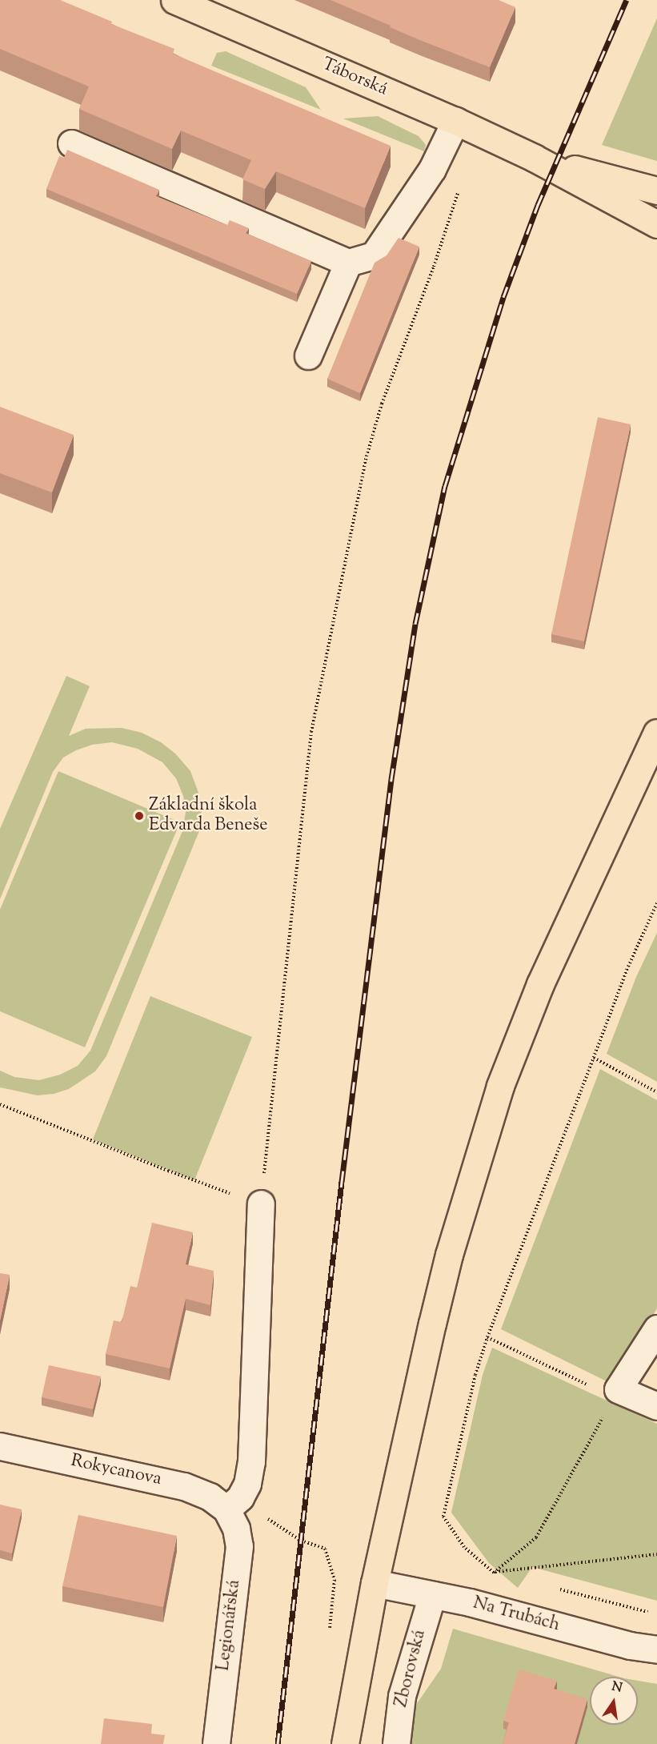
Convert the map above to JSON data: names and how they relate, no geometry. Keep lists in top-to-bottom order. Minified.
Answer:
{"streets":{"main road":["Táborská"],"street":["Rokycanova","Na Trubách","Legionářská","Zborovská"]},"crossings":[["Rokycanova","Legionářská"],["Na Trubách","Zborovská"]],"places":["Základní škola Edvarda Beneše"],"north":"top"}
